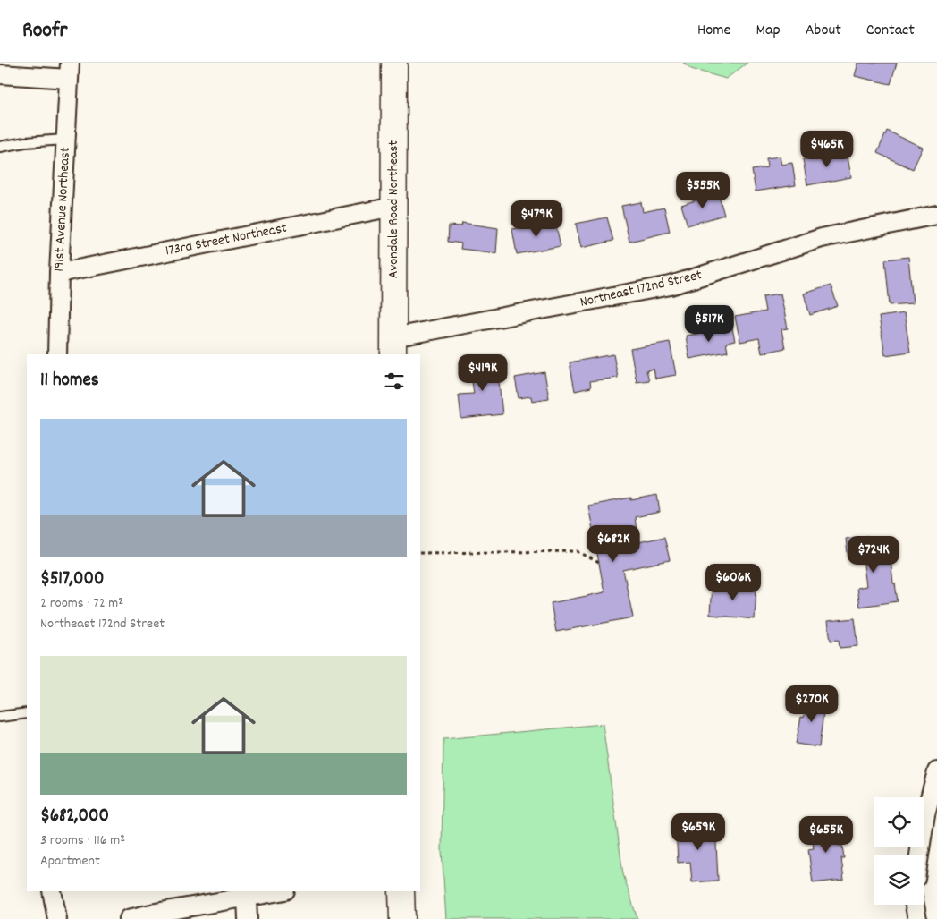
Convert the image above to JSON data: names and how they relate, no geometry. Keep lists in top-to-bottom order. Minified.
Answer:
{"streets":{"main road":["Avondale Road Northeast"],"street":["191st Avenue Northeast","173rd Street Northeast","Northeast 172nd Street"]},"crossings":[["191st Avenue Northeast","173rd Street Northeast"],["Avondale Road Northeast","173rd Street Northeast"],["Avondale Road Northeast","Northeast 172nd Street"]],"page":{"header":"Roofr","nav":["Home","Map","About","Contact"],"price":["$465K","$555K","$479K","$517K","$419K","$682K","$724K","$606K","$270K","$659K","$655K"],"heading":"11 homes","list":[{"name":"$517,000","note":"2 rooms · 72 m² · Northeast 172nd Street"},{"name":"$682,000","note":"3 rooms · 116 m² · Apartment"}]}}
